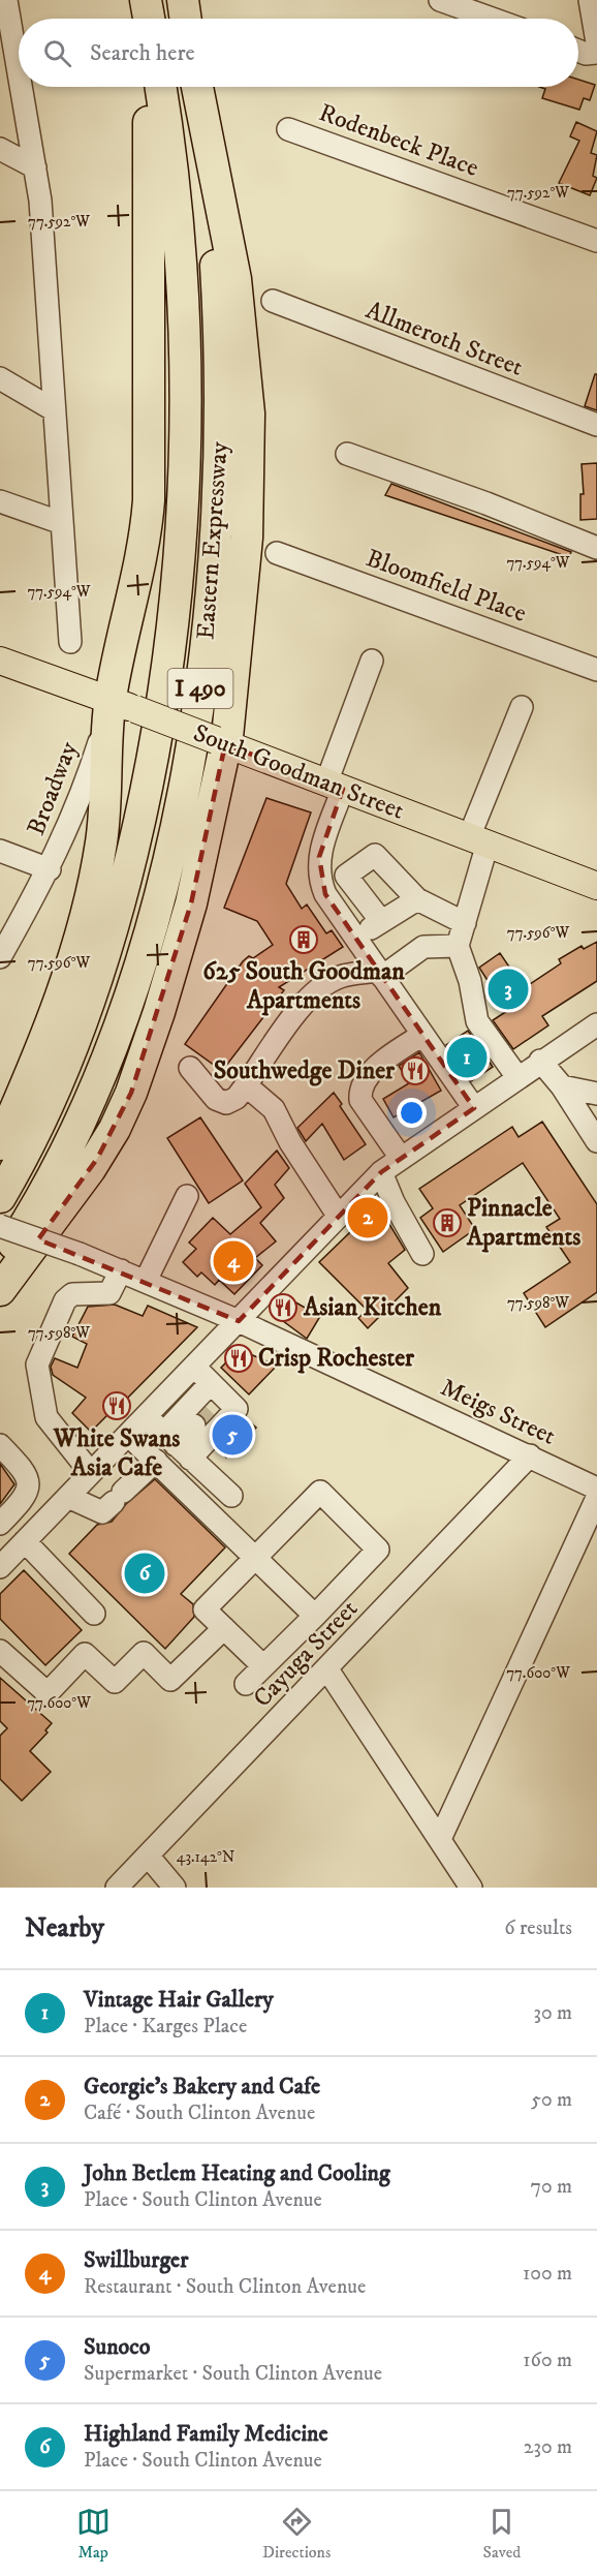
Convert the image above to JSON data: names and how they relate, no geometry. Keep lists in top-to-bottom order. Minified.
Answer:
{"streets":{"highway":["Eastern Expressway","I 490"],"main road":["South Goodman Street"],"street":["Rodenbeck Place","Allmeroth Street","Bloomfield Place","Broadway","Meigs Street","Cayuga Street"]},"crossings":[["South Goodman Street","Broadway"],["Meigs Street","Cayuga Street"]],"places":{"building":["625 South Goodman Apartments","Pinnacle Apartments"],"restaurant":["Southwedge Diner","Asian Kitchen","Crisp Rochester","White Swans Asia Cafe"]},"page":{"search":"Search here","pins":["3","1","2","4","5","6"],"heading":["Nearby","6 results"],"list":[{"mark":"1","name":"Vintage Hair Gallery","note":"Place · Karges Place","value":"30 m"},{"mark":"2","name":"Georgie's Bakery and Cafe","note":"Café · South Clinton Avenue","value":"50 m"},{"mark":"3","name":"John Betlem Heating and Cooling","note":"Place · South Clinton Avenue","value":"70 m"},{"mark":"4","name":"Swillburger","note":"Restaurant · South Clinton Avenue","value":"100 m"},{"mark":"5","name":"Sunoco","note":"Supermarket · South Clinton Avenue","value":"160 m"},{"mark":"6","name":"Highland Family Medicine","note":"Place · South Clinton Avenue","value":"230 m"}],"nav":["Map","Directions","Saved"]},"coordinates":["77.592°W","77.594°W","77.596°W","77.598°W","77.600°W","43.142°N"]}
